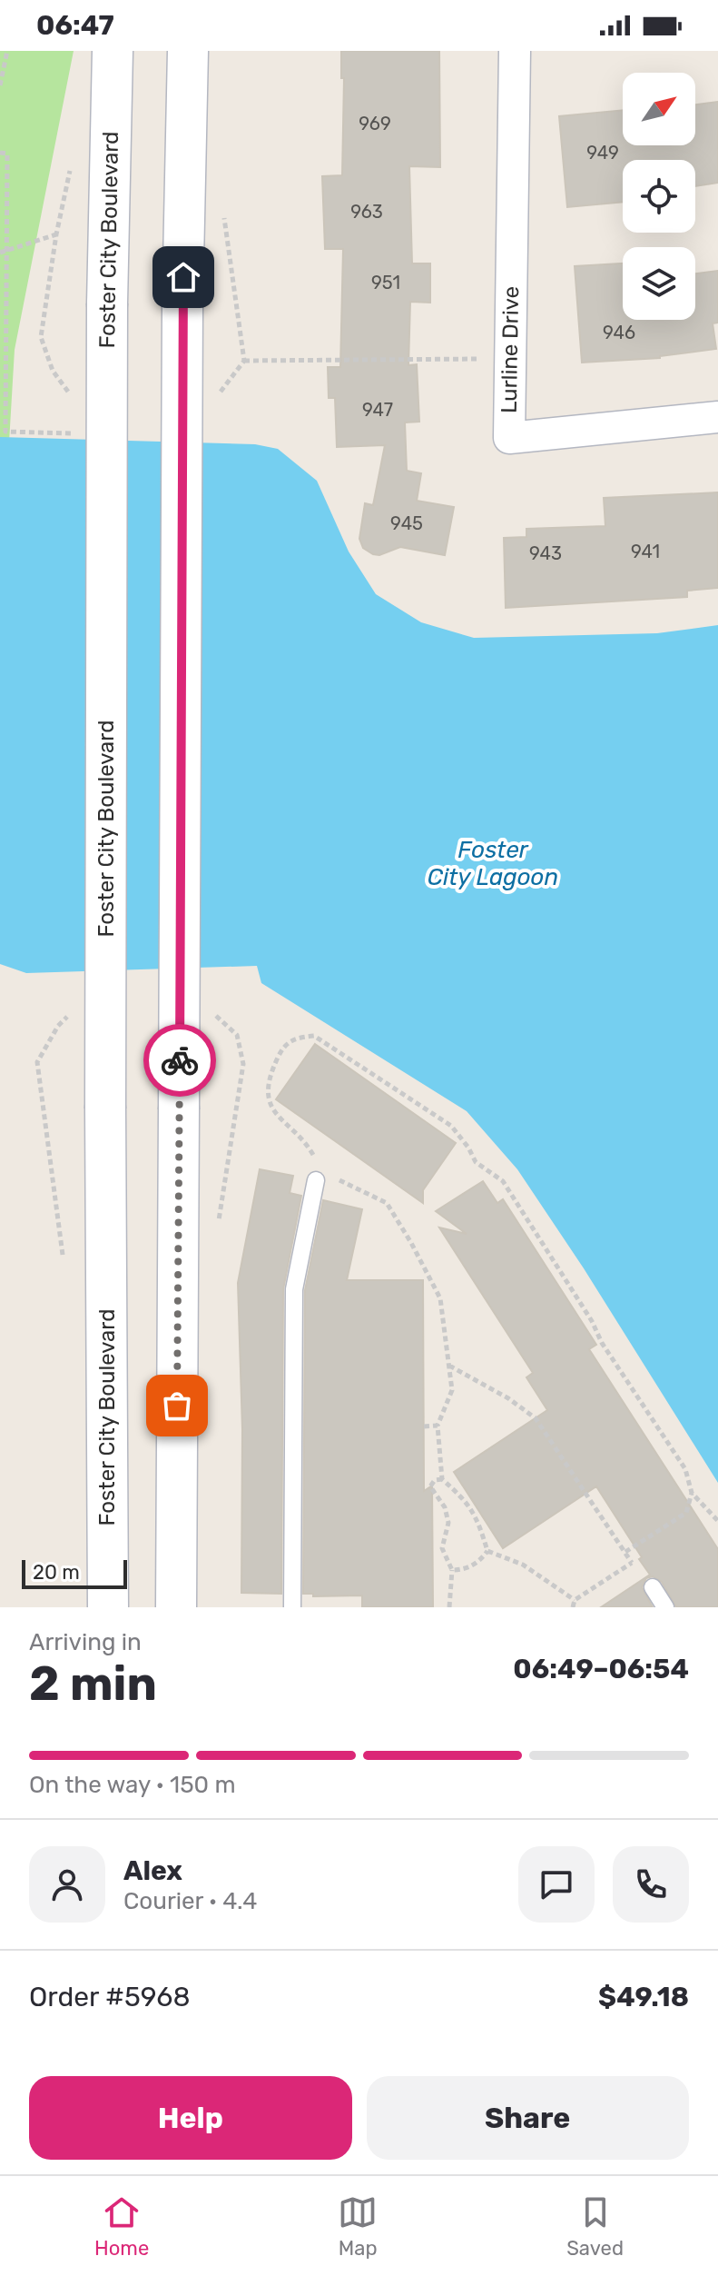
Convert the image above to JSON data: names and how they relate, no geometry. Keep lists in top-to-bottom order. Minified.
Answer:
{"streets":{"main road":["Foster City Boulevard"],"street":["Lurline Drive"]},"water":["Foster City Lagoon"],"house_numbers":["969","949","963","951","946","947","945","941","943"],"scale_bar":"20 m","north":"top right","page":{"status":"06:47","scale":"20 m","heading":["2 min","Arriving in","06:49–06:54"],"panel":["Alex","Courier · 4.4","Order #5968","$49.18"],"bar":"On the way · 150 m","buttons":["Help","Share"],"tabs":["Home","Map","Saved"]}}
